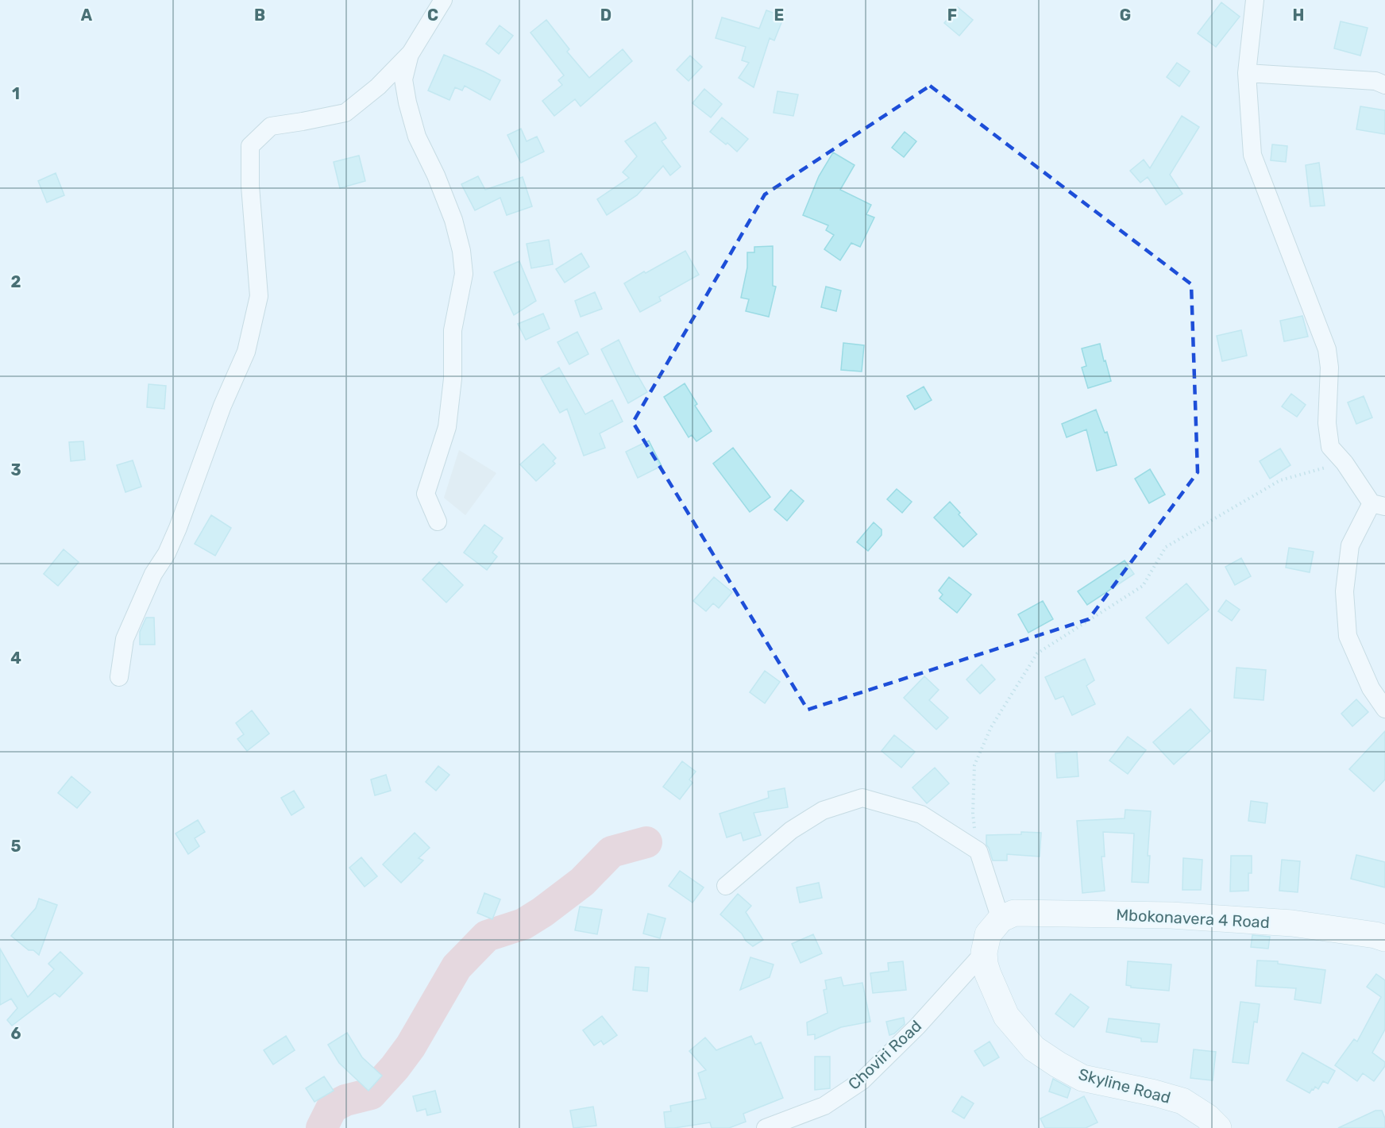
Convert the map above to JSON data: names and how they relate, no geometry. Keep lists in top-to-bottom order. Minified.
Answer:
{"streets":{"street":["Mbokonavera 4 Road","Choviri Road","Skyline Road"]},"crossings":[["Mbokonavera 4 Road","Skyline Road"],["Choviri Road","Skyline Road"]],"grid":{"columns":["A","B","C","D","E","F","G","H"],"rows":["1","2","3","4","5","6"]}}
